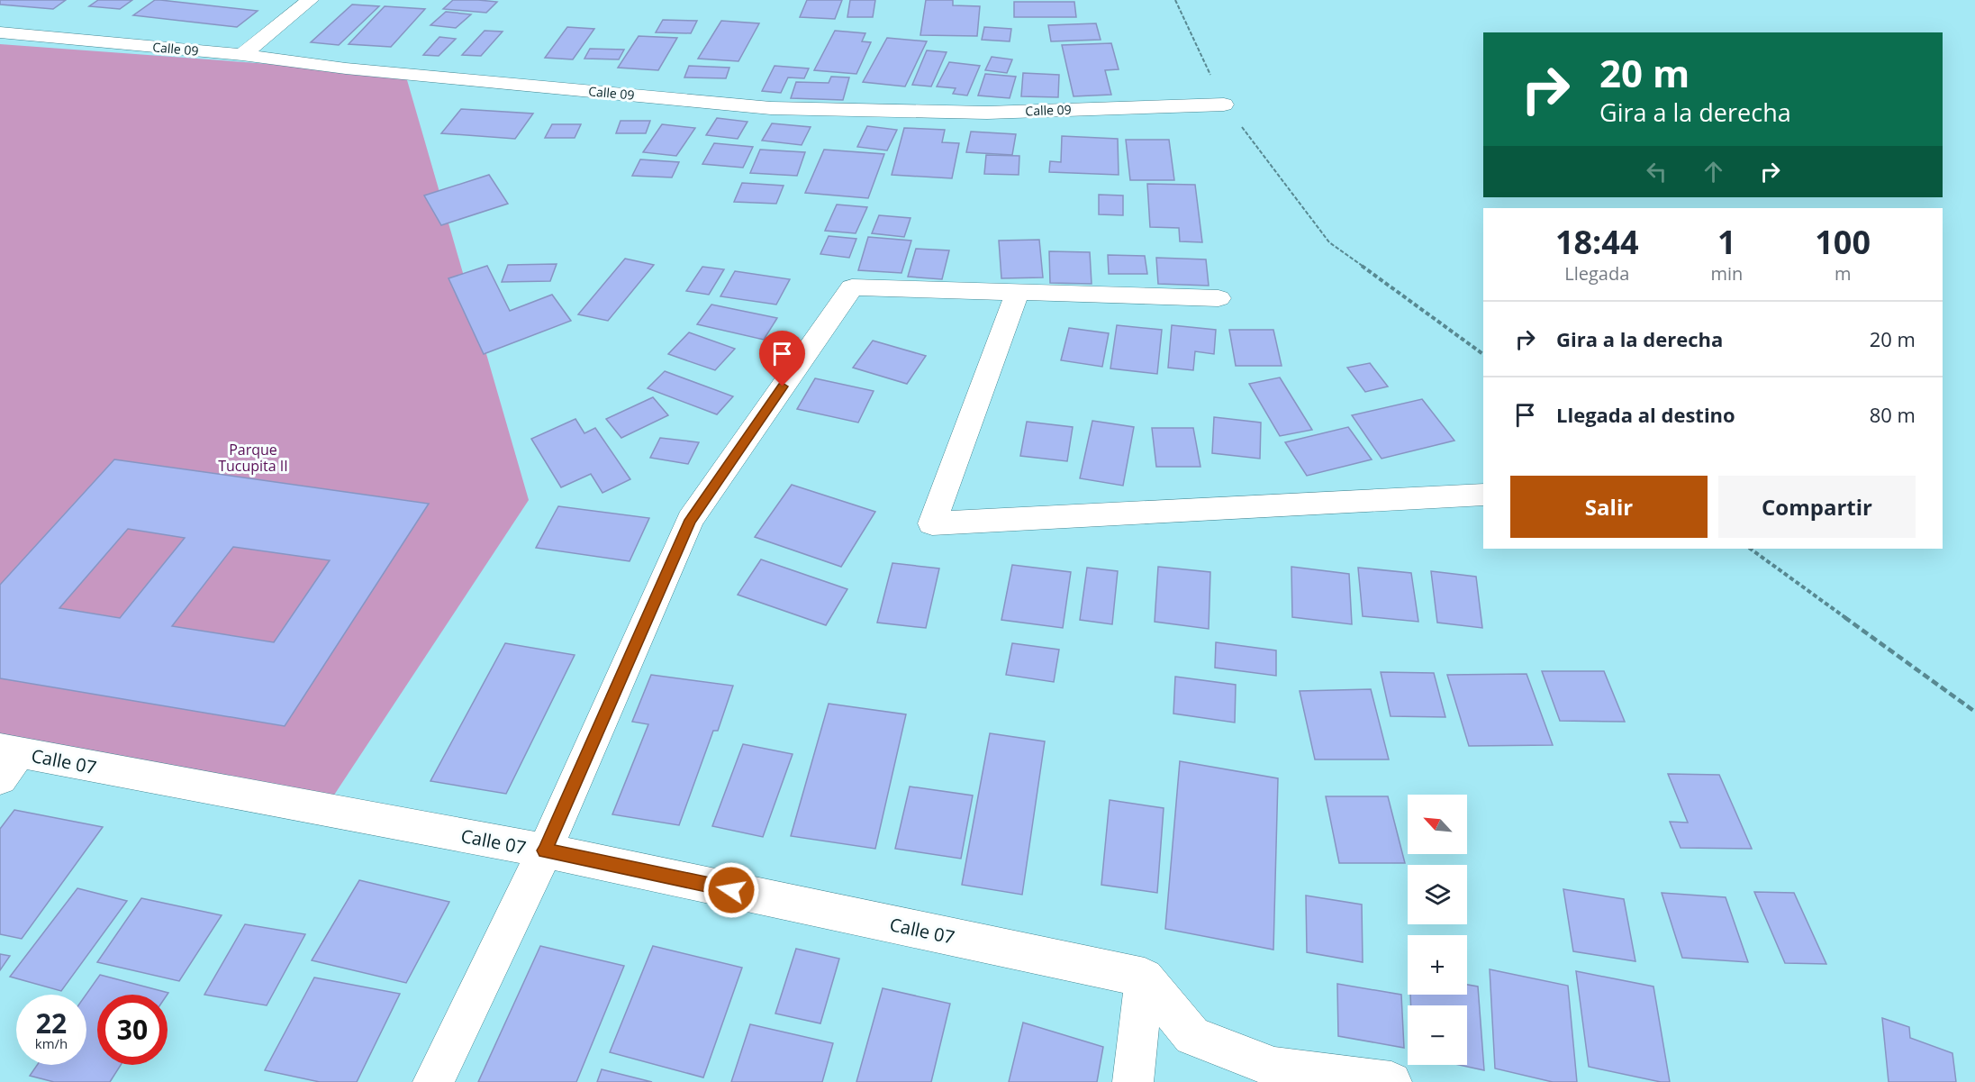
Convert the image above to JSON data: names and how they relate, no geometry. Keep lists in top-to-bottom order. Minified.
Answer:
{"streets":{"street":["Calle 09","Calle 07"]},"parks":["Parque Tucupita II"],"north":"top left","page":{"turn":["20 m","Gira a la derecha"],"eta":["18:44","Llegada","1","min","100","m"],"list":[{"name":"Gira a la derecha","value":"20 m"},{"name":"Llegada al destino","value":"80 m"}],"buttons":["Salir","Compartir"],"map_buttons":["+","−"],"speed":"22 km/h","limit":"30"}}
